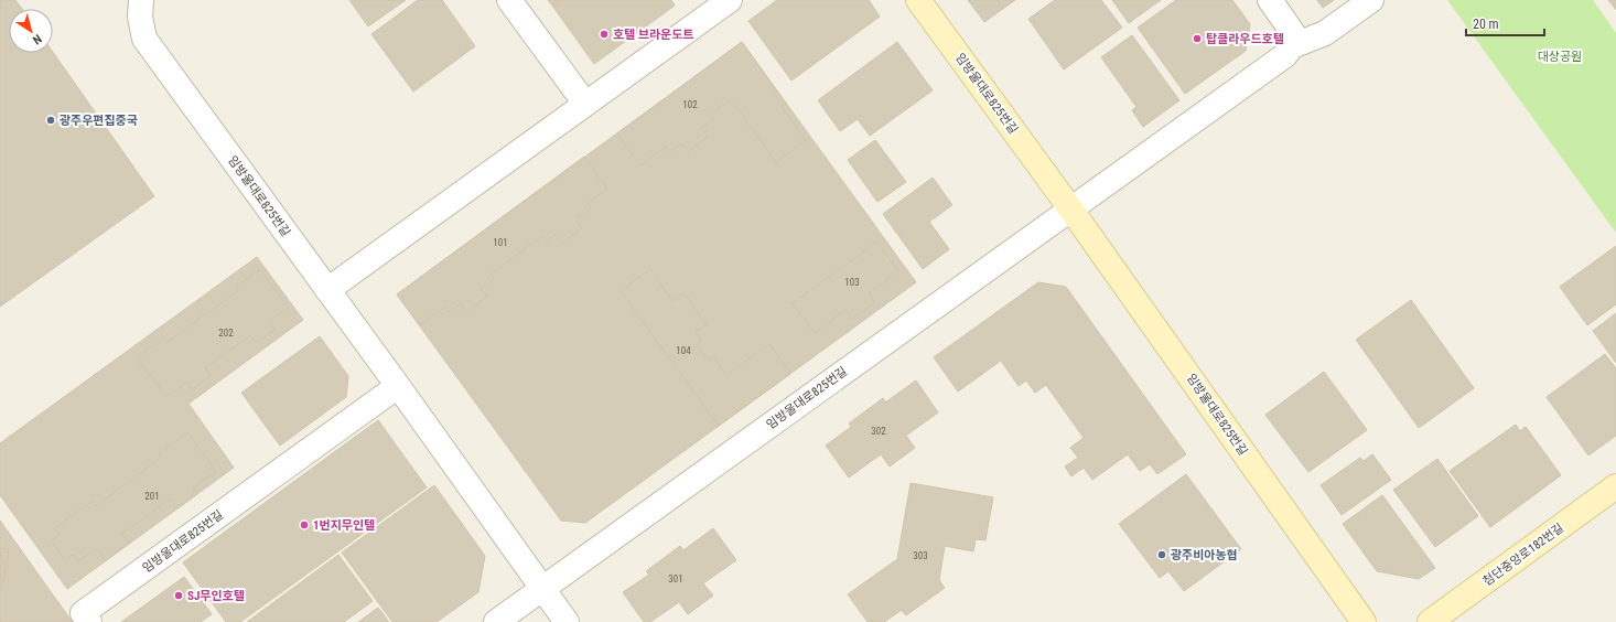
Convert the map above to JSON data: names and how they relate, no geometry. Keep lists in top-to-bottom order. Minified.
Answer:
{"streets":{"street":["임방울대로825번길","첨단중앙로182번길"]},"parks":["대상공원"],"places":["호텔 브라운도트","탑클라우드호텔","광주우편집중국","1번지무인텔","광주비아농협","SJ무인호텔"],"house_numbers":["102","101","103","202","104","302","201","303","301"],"scale_bar":"20 m","north":"bottom right"}
